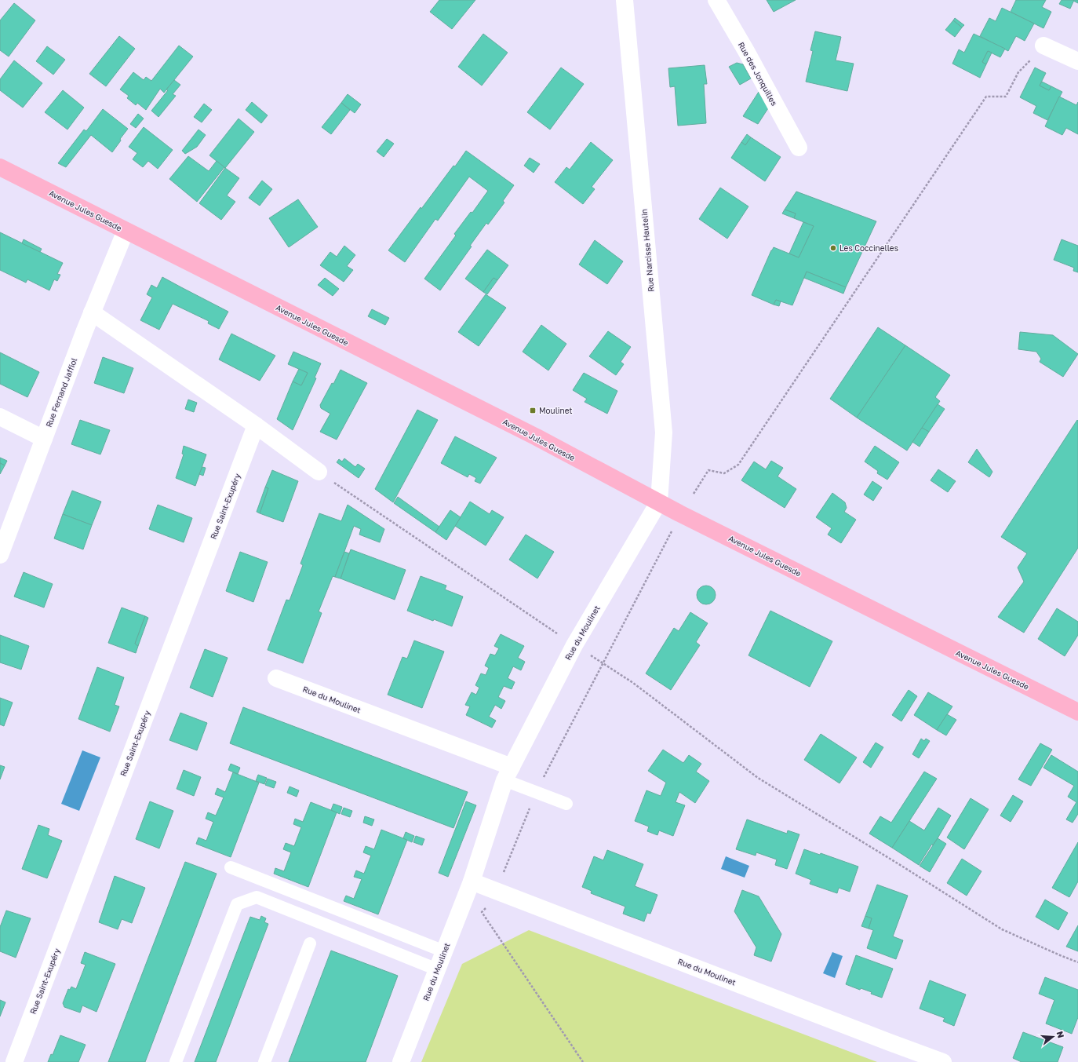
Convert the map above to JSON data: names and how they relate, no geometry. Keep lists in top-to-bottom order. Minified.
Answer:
{"streets":{"main road":["Avenue Jules Guesde"],"street":["Rue des Jonquilles","Rue Narcisse Hautelin","Rue Fernand Jaffiol","Rue Saint-Exupéry","Rue du Moulinet"]},"crossings":[["Avenue Jules Guesde","Rue Narcisse Hautelin"],["Avenue Jules Guesde","Rue Fernand Jaffiol"],["Avenue Jules Guesde","Rue du Moulinet"],["Rue Narcisse Hautelin","Rue du Moulinet"]],"places":{"other":["Les Coccinelles"],"transit":["Moulinet"]},"north":"right"}
